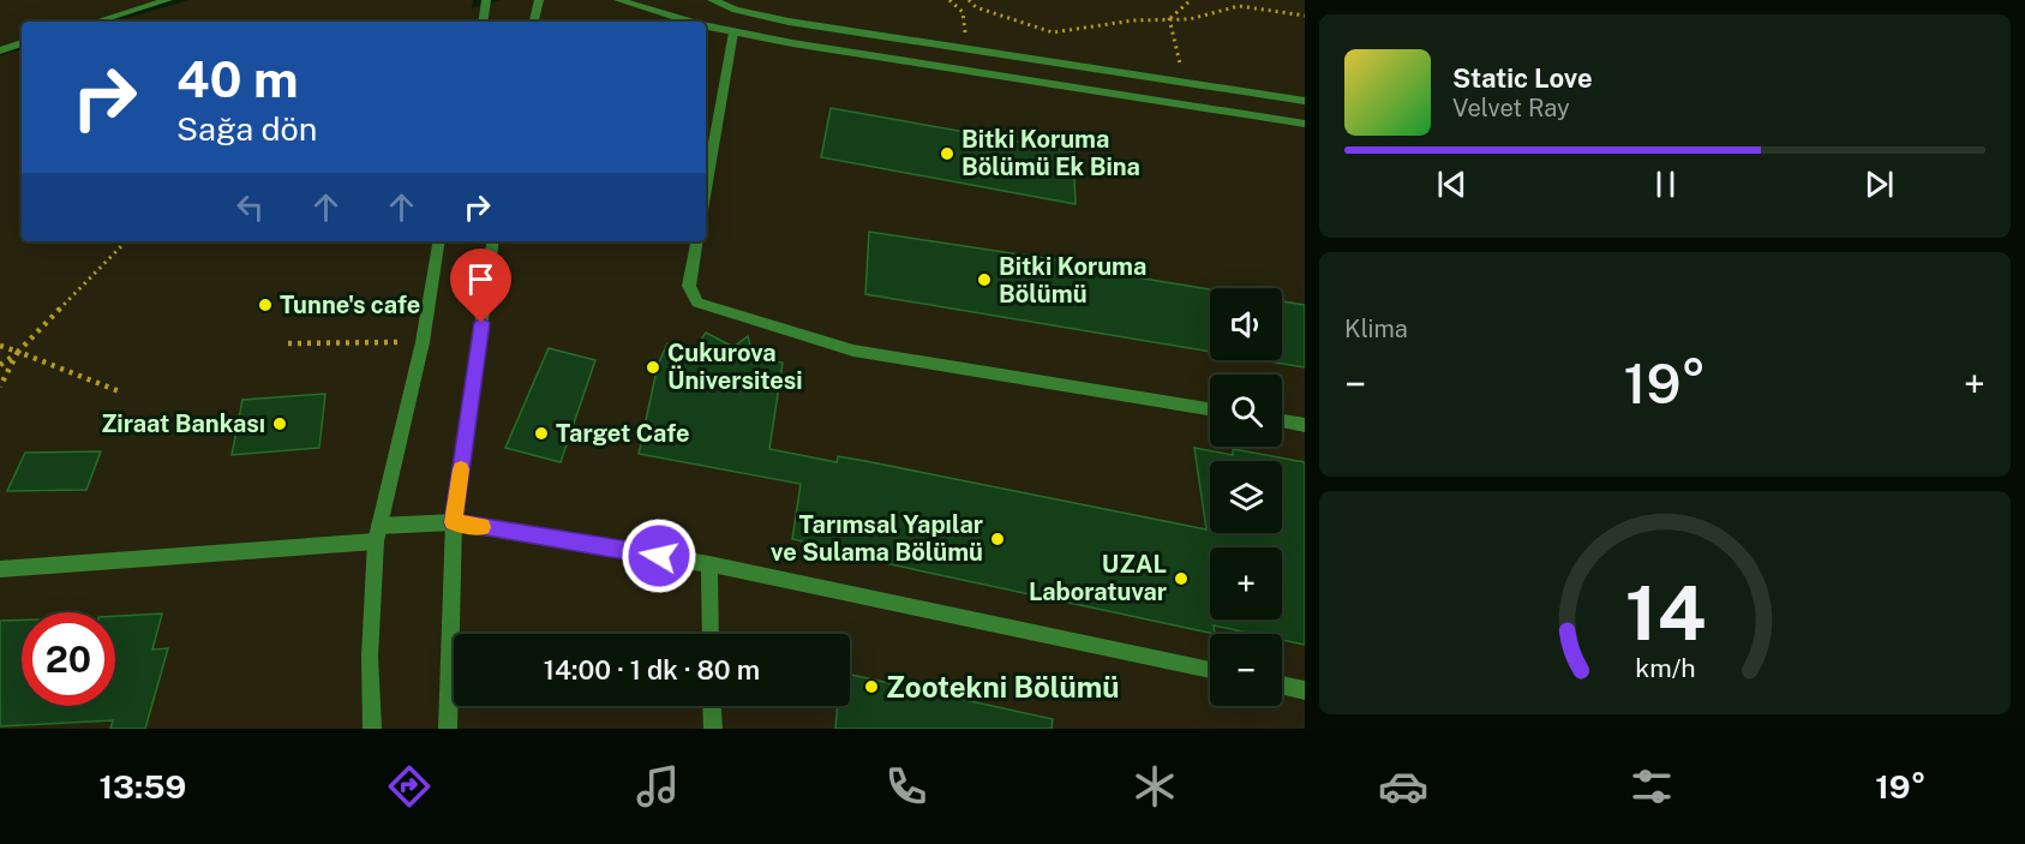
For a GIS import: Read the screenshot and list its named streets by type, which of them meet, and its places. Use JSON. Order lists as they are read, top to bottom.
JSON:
{
  "places": [
    "Bitki Koruma Bölümü Ek Bina",
    "Bitki Koruma Bölümü",
    "Tunne's cafe",
    "Çukurova Üniversitesi",
    "Ziraat Bankası",
    "Target Cafe",
    "Tarımsal Yapılar ve Sulama Bölümü",
    "UZAL Laboratuvar",
    "Zootekni Bölümü"
  ],
  "page": {
    "turn": ["40 m", "Sağa dön"],
    "song": ["Static Love", "Velvet Ray"],
    "tile": "Klima",
    "map_buttons": ["+", "−"],
    "heat": ["−", "19°", "+"],
    "limit": "20",
    "trip": "14:00 · 1 dk · 80 m",
    "tabs": ["13:59", "19°"],
    "gauge": ["14", "km/h"]
  }
}
